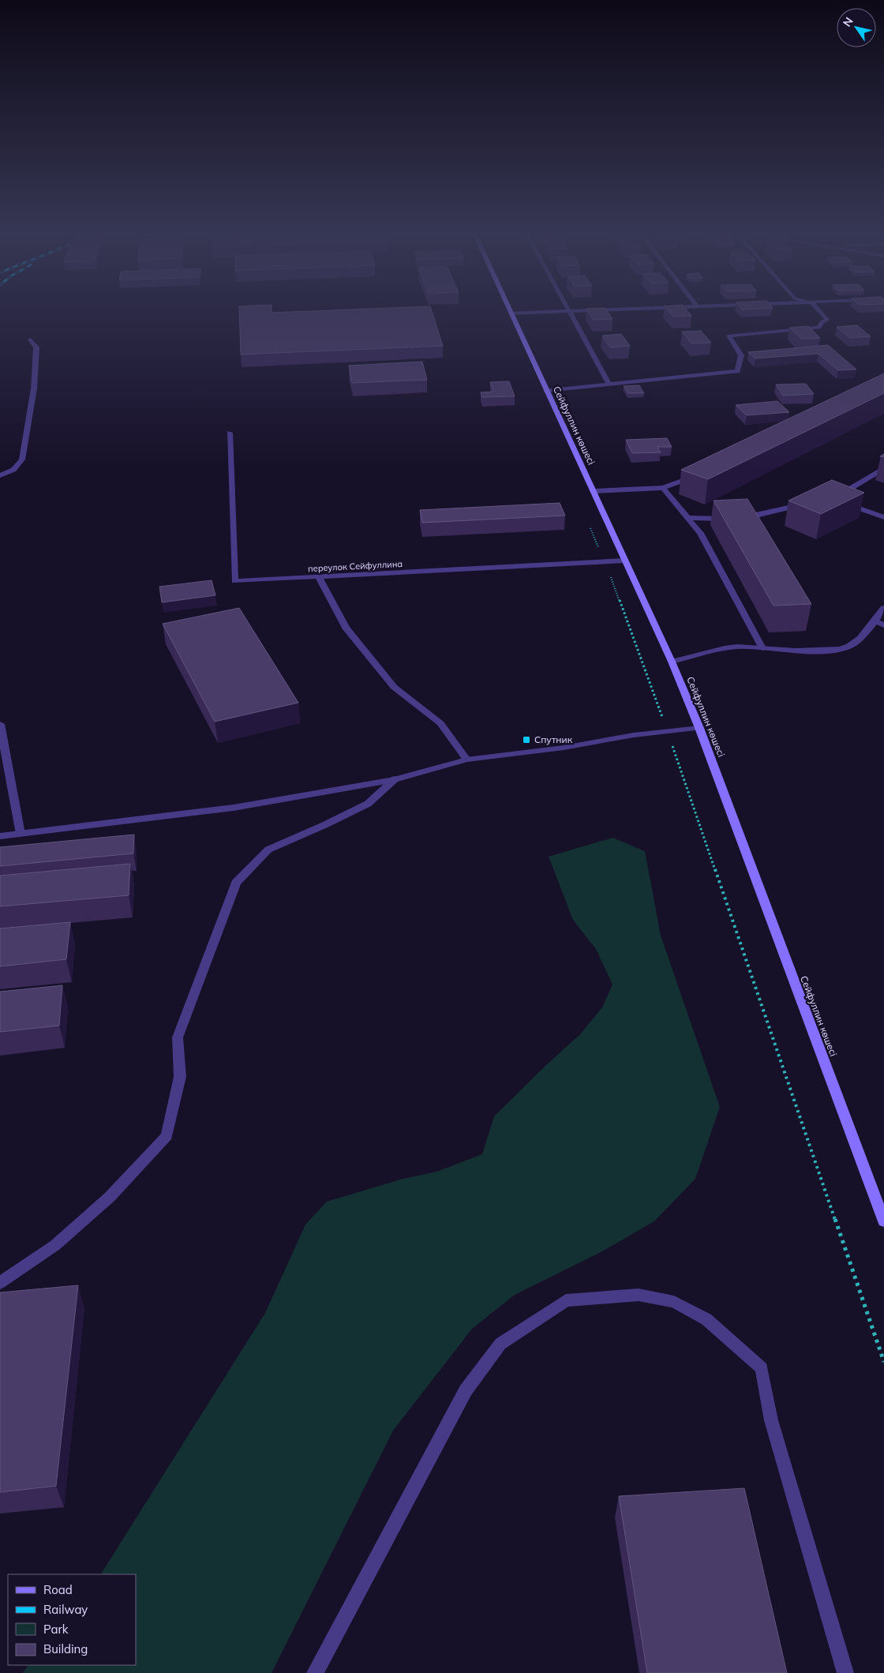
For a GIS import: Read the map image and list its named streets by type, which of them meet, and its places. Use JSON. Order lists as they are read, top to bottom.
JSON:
{
  "streets": {
    "main road": ["Сейфуллин көшесі"],
    "street": ["переулок Сейфуллина"]
  },
  "crossings": [
    ["Сейфуллин көшесі", "переулок Сейфуллина"]
  ],
  "places": {
    "transit": ["Спутник"]
  },
  "legend": [
    "Road",
    "Railway",
    "Park",
    "Building"
  ],
  "north": "top left"
}
